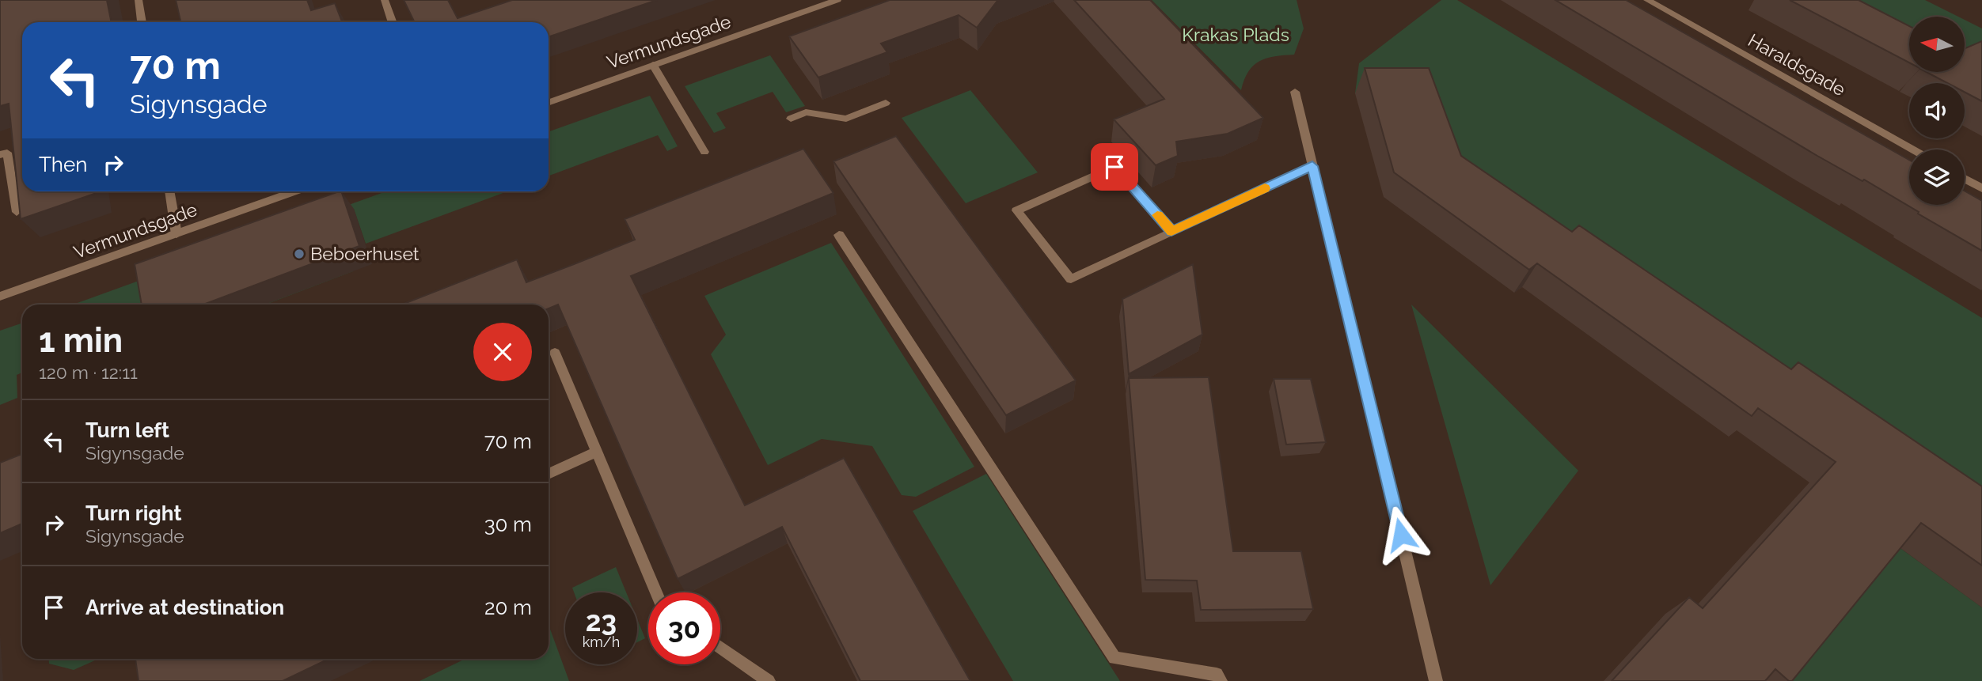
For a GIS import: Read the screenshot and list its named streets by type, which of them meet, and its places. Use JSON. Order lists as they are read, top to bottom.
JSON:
{
  "streets": {
    "street": ["Vermundsgade", "Haraldsgade"]
  },
  "parks": ["Krakas Plads"],
  "places": ["Beboerhuset"],
  "north": "left",
  "page": {
    "turn": ["70 m", "Sigynsgade"],
    "then": "Then",
    "heading": ["1 min", "120 m · 12:11"],
    "list": [
      {
        "name": "Turn left",
        "note": "Sigynsgade",
        "value": "70 m"
      },
      {
        "name": "Turn right",
        "note": "Sigynsgade",
        "value": "30 m"
      },
      {
        "name": "Arrive at destination",
        "value": "20 m"
      }
    ],
    "speed": "23 km/h",
    "limit": "30"
  }
}
